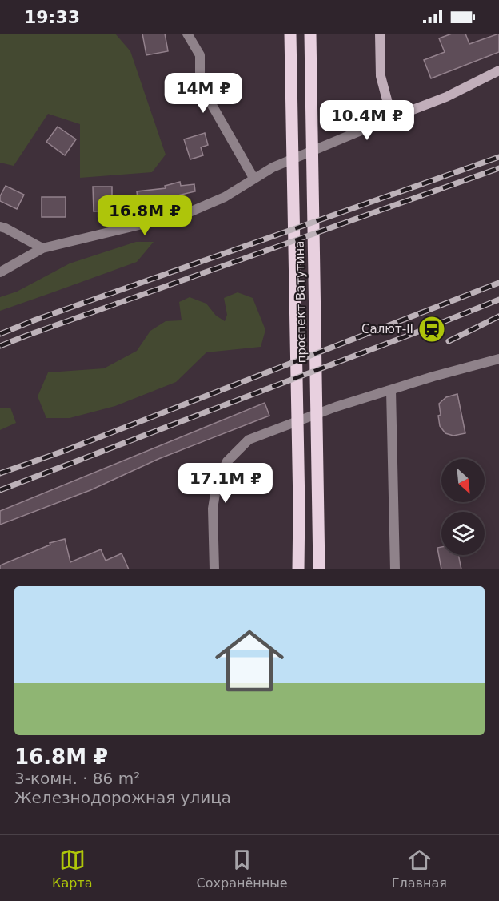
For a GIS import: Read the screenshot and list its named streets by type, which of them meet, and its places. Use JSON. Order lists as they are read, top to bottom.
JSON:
{
  "streets": {
    "main road": ["проспект Ватутина"]
  },
  "places": {
    "station": ["Салют-II"]
  },
  "north": "bottom right",
  "page": {
    "status": "19:33",
    "price": [
      "14M ₽",
      "10.4M ₽",
      "16.8M ₽",
      "17.1M ₽"
    ],
    "list": [
      {
        "name": "16.8M ₽",
        "note": "3-комн. · 86 m² · Железнодорожная улица"
      }
    ],
    "tabs": ["Карта", "Сохранённые", "Главная"]
  }
}
